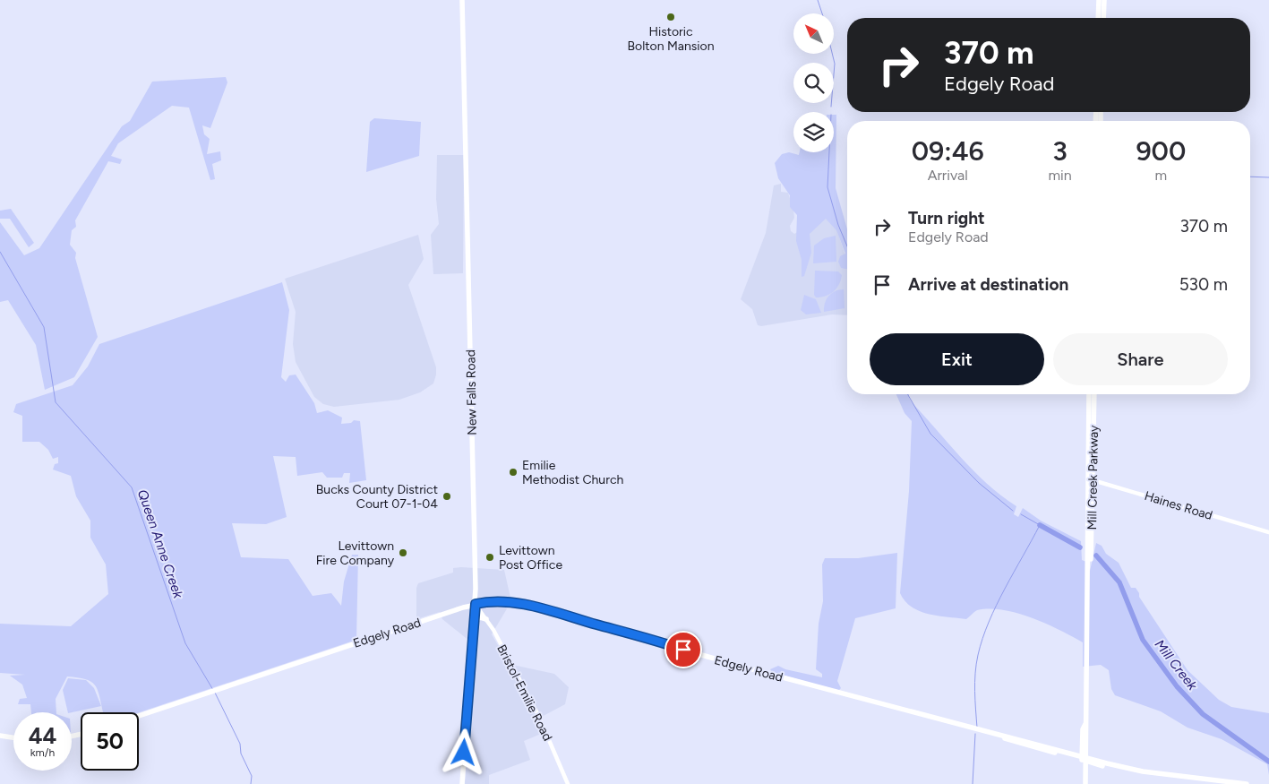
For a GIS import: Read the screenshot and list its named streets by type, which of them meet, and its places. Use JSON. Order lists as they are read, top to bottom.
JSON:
{
  "streets": {
    "main road": ["New Falls Road", "Mill Creek Parkway", "Edgely Road"],
    "street": ["Haines Road", "Bristol-Emilie Road"]
  },
  "crossings": [
    ["New Falls Road", "Edgely Road"],
    ["New Falls Road", "Bristol-Emilie Road"],
    ["Mill Creek Parkway", "Haines Road"],
    ["Mill Creek Parkway", "Edgely Road"],
    ["Edgely Road", "Bristol-Emilie Road"]
  ],
  "water": ["Queen Anne Creek", "Mill Creek"],
  "places": [
    "Historic Bolton Mansion",
    "Emilie Methodist Church",
    "Bucks County District Court 07-1-04",
    "Levittown Fire Company",
    "Levittown Post Office"
  ],
  "north": "top left",
  "page": {
    "turn": ["370 m", "Edgely Road"],
    "eta": [
      "09:46",
      "Arrival",
      "3",
      "min",
      "900",
      "m"
    ],
    "list": [
      {
        "name": "Turn right",
        "note": "Edgely Road",
        "value": "370 m"
      },
      {
        "name": "Arrive at destination",
        "value": "530 m"
      }
    ],
    "buttons": ["Exit", "Share"],
    "speed": "44 km/h",
    "limit": "50"
  }
}
